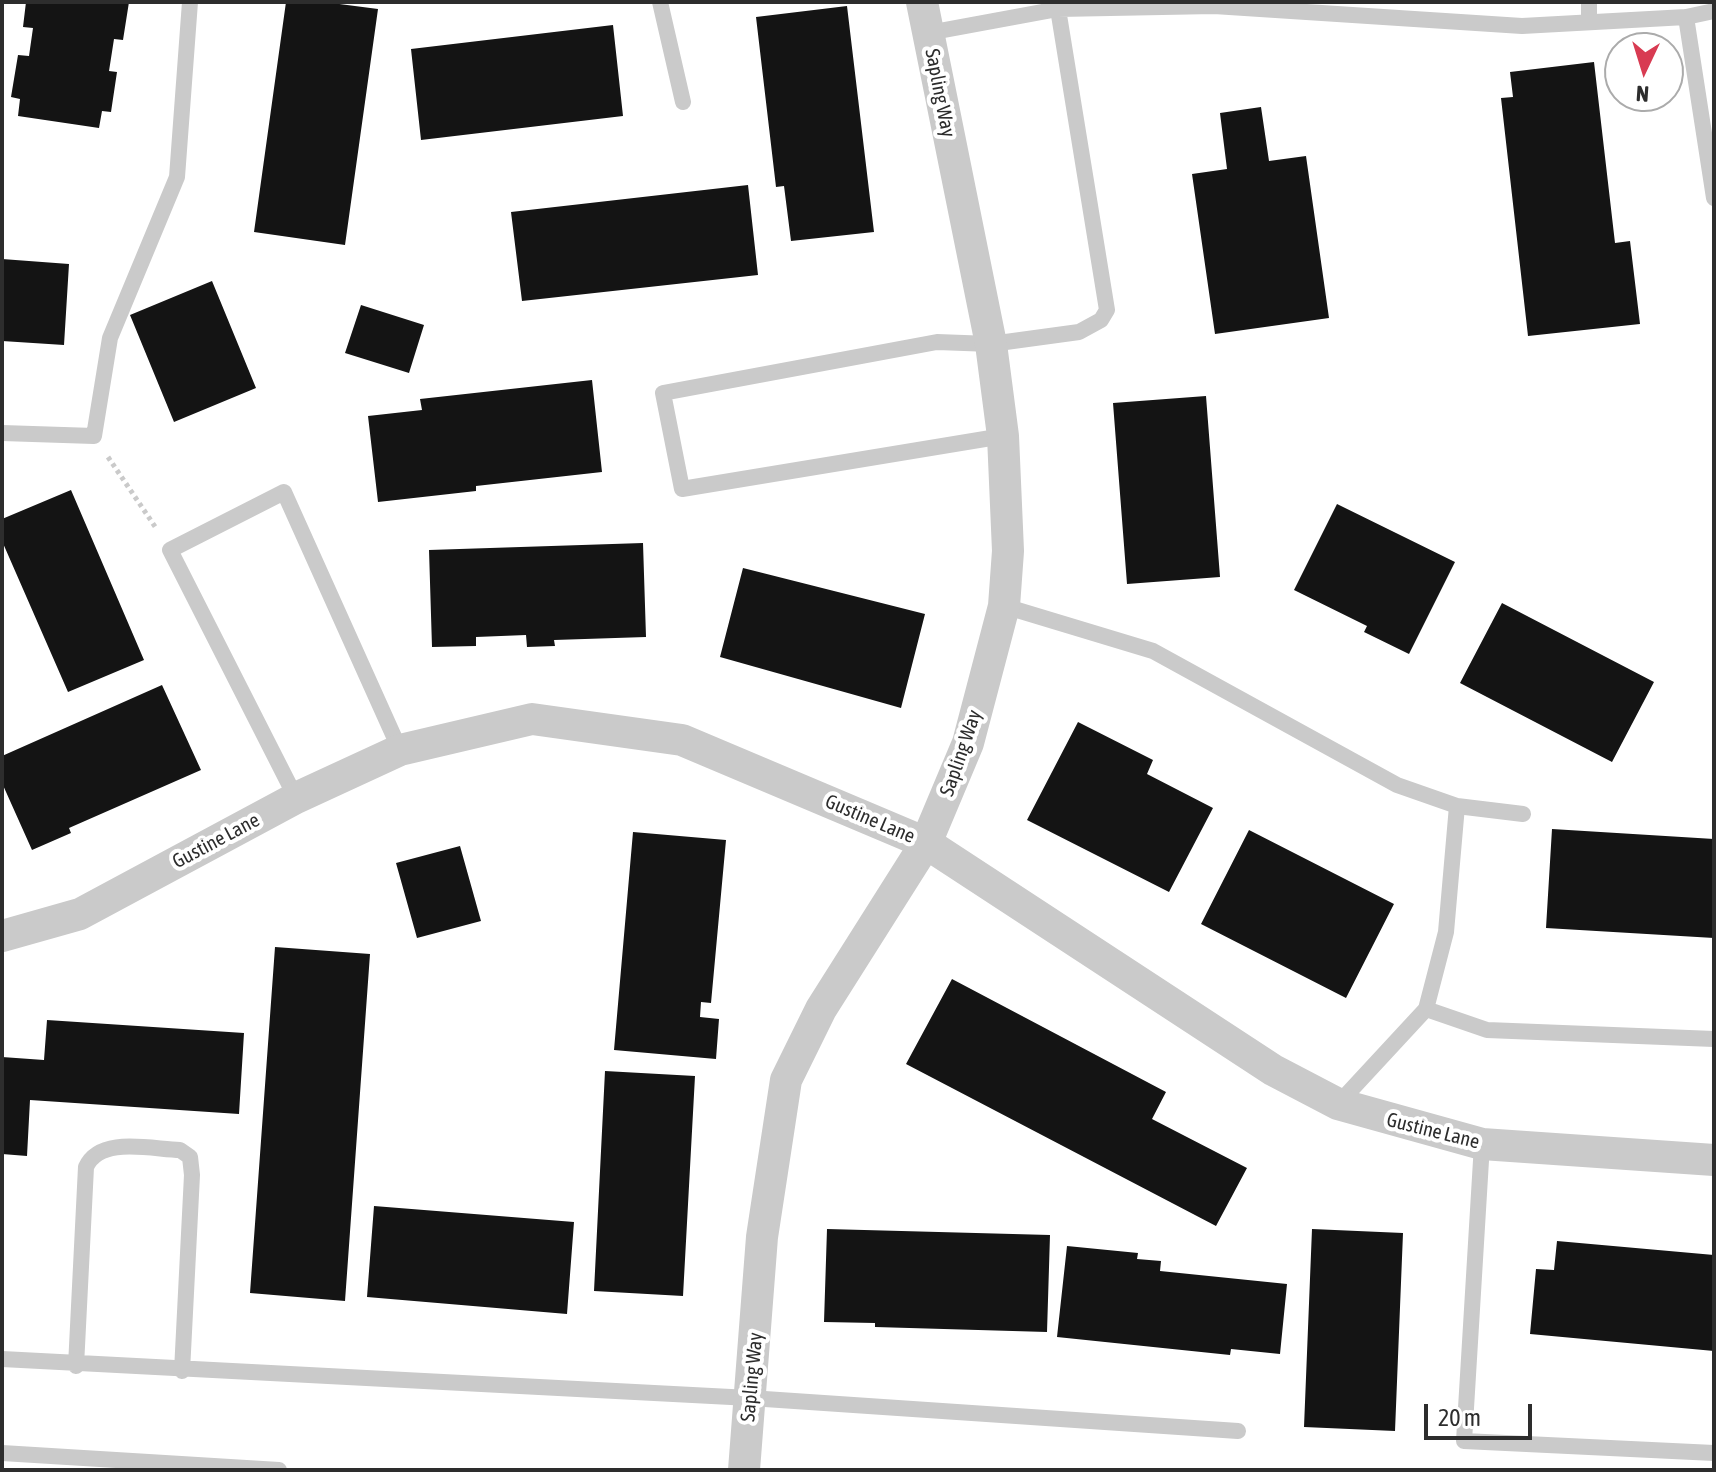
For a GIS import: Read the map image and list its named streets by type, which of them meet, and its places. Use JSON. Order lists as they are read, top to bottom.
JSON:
{
  "streets": {
    "street": ["Sapling Way", "Gustine Lane"]
  },
  "crossings": [
    ["Sapling Way", "Gustine Lane"]
  ],
  "scale_bar": "20 m",
  "north": "bottom"
}
